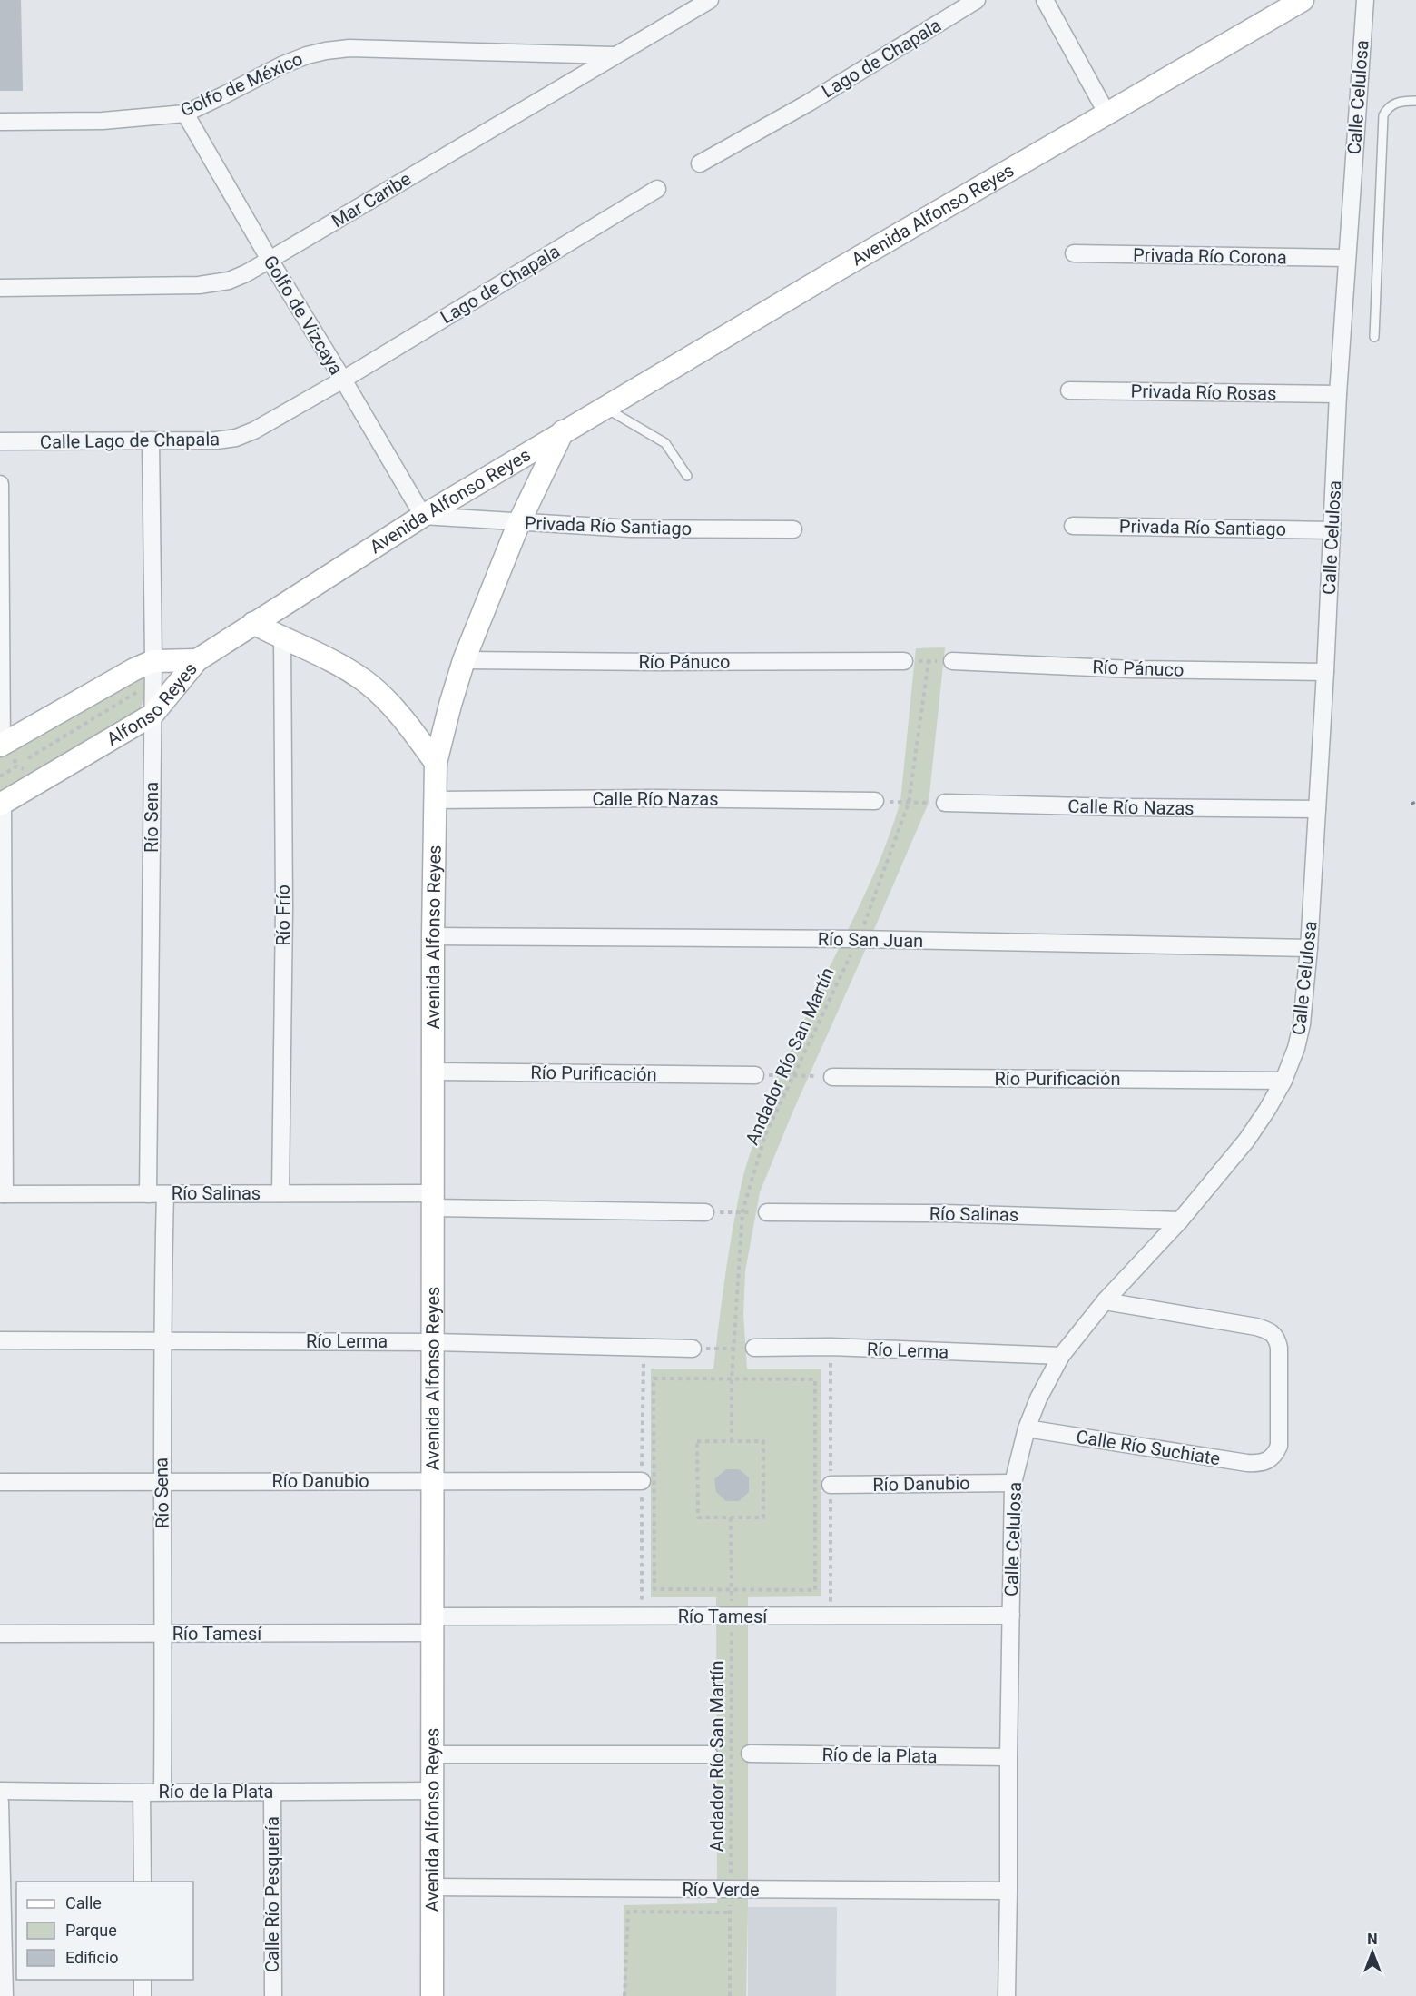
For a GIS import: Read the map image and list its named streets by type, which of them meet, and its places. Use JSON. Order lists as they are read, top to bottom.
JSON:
{
  "streets": {
    "street": [
      "Lago de Chapala",
      "Golfo de México",
      "Calle Celulosa",
      "Mar Caribe",
      "Avenida Alfonso Reyes",
      "Privada Río Corona",
      "Golfo de Vizcaya",
      "Privada Río Rosas",
      "Calle Lago de Chapala",
      "Privada Río Santiago",
      "Río Pánuco",
      "Alfonso Reyes",
      "Calle Río Nazas",
      "Río Sena",
      "Río Frío",
      "Río San Juan",
      "Río Purificación",
      "Río Salinas",
      "Río Lerma",
      "Calle Río Suchiate",
      "Río Danubio",
      "Río Tamesí",
      "Río de la Plata",
      "Río Verde",
      "Calle Río Pesquería"
    ],
    "path": ["Andador Río San Martín"]
  },
  "crossings": [
    ["Lago de Chapala", "Golfo de Vizcaya"],
    ["Lago de Chapala", "Calle Lago de Chapala"],
    ["Golfo de México", "Mar Caribe"],
    ["Golfo de México", "Golfo de Vizcaya"],
    ["Calle Celulosa", "Privada Río Corona"],
    ["Calle Celulosa", "Privada Río Rosas"],
    ["Calle Celulosa", "Privada Río Santiago"],
    ["Calle Celulosa", "Río Pánuco"],
    ["Calle Celulosa", "Calle Río Nazas"],
    ["Calle Celulosa", "Río San Juan"],
    ["Calle Celulosa", "Río Purificación"],
    ["Calle Celulosa", "Río Salinas"],
    ["Calle Celulosa", "Río Lerma"],
    ["Calle Celulosa", "Calle Río Suchiate"],
    ["Calle Celulosa", "Río Danubio"],
    ["Calle Celulosa", "Río Tamesí"],
    ["Calle Celulosa", "Río de la Plata"],
    ["Calle Celulosa", "Río Verde"],
    ["Mar Caribe", "Golfo de Vizcaya"],
    ["Avenida Alfonso Reyes", "Golfo de Vizcaya"],
    ["Avenida Alfonso Reyes", "Privada Río Santiago"],
    ["Avenida Alfonso Reyes", "Río Pánuco"],
    ["Avenida Alfonso Reyes", "Alfonso Reyes"],
    ["Avenida Alfonso Reyes", "Calle Río Nazas"],
    ["Avenida Alfonso Reyes", "Río San Juan"],
    ["Avenida Alfonso Reyes", "Río Purificación"],
    ["Avenida Alfonso Reyes", "Río Salinas"],
    ["Avenida Alfonso Reyes", "Río Lerma"],
    ["Avenida Alfonso Reyes", "Río Danubio"],
    ["Avenida Alfonso Reyes", "Río Tamesí"],
    ["Avenida Alfonso Reyes", "Río de la Plata"],
    ["Avenida Alfonso Reyes", "Río Verde"],
    ["Golfo de Vizcaya", "Calle Lago de Chapala"],
    ["Golfo de Vizcaya", "Privada Río Santiago"],
    ["Calle Lago de Chapala", "Río Sena"],
    ["Alfonso Reyes", "Río Sena"],
    ["Río Sena", "Río Salinas"],
    ["Río Sena", "Río Lerma"],
    ["Río Sena", "Río Danubio"],
    ["Río Sena", "Río Tamesí"],
    ["Río Sena", "Río de la Plata"],
    ["Río Frío", "Río Salinas"],
    ["Río San Juan", "Andador Río San Martín"],
    ["Andador Río San Martín", "Río Tamesí"],
    ["Andador Río San Martín", "Río Verde"],
    ["Río de la Plata", "Calle Río Pesquería"]
  ],
  "legend": ["Calle", "Parque", "Edificio"],
  "north": "top"
}
